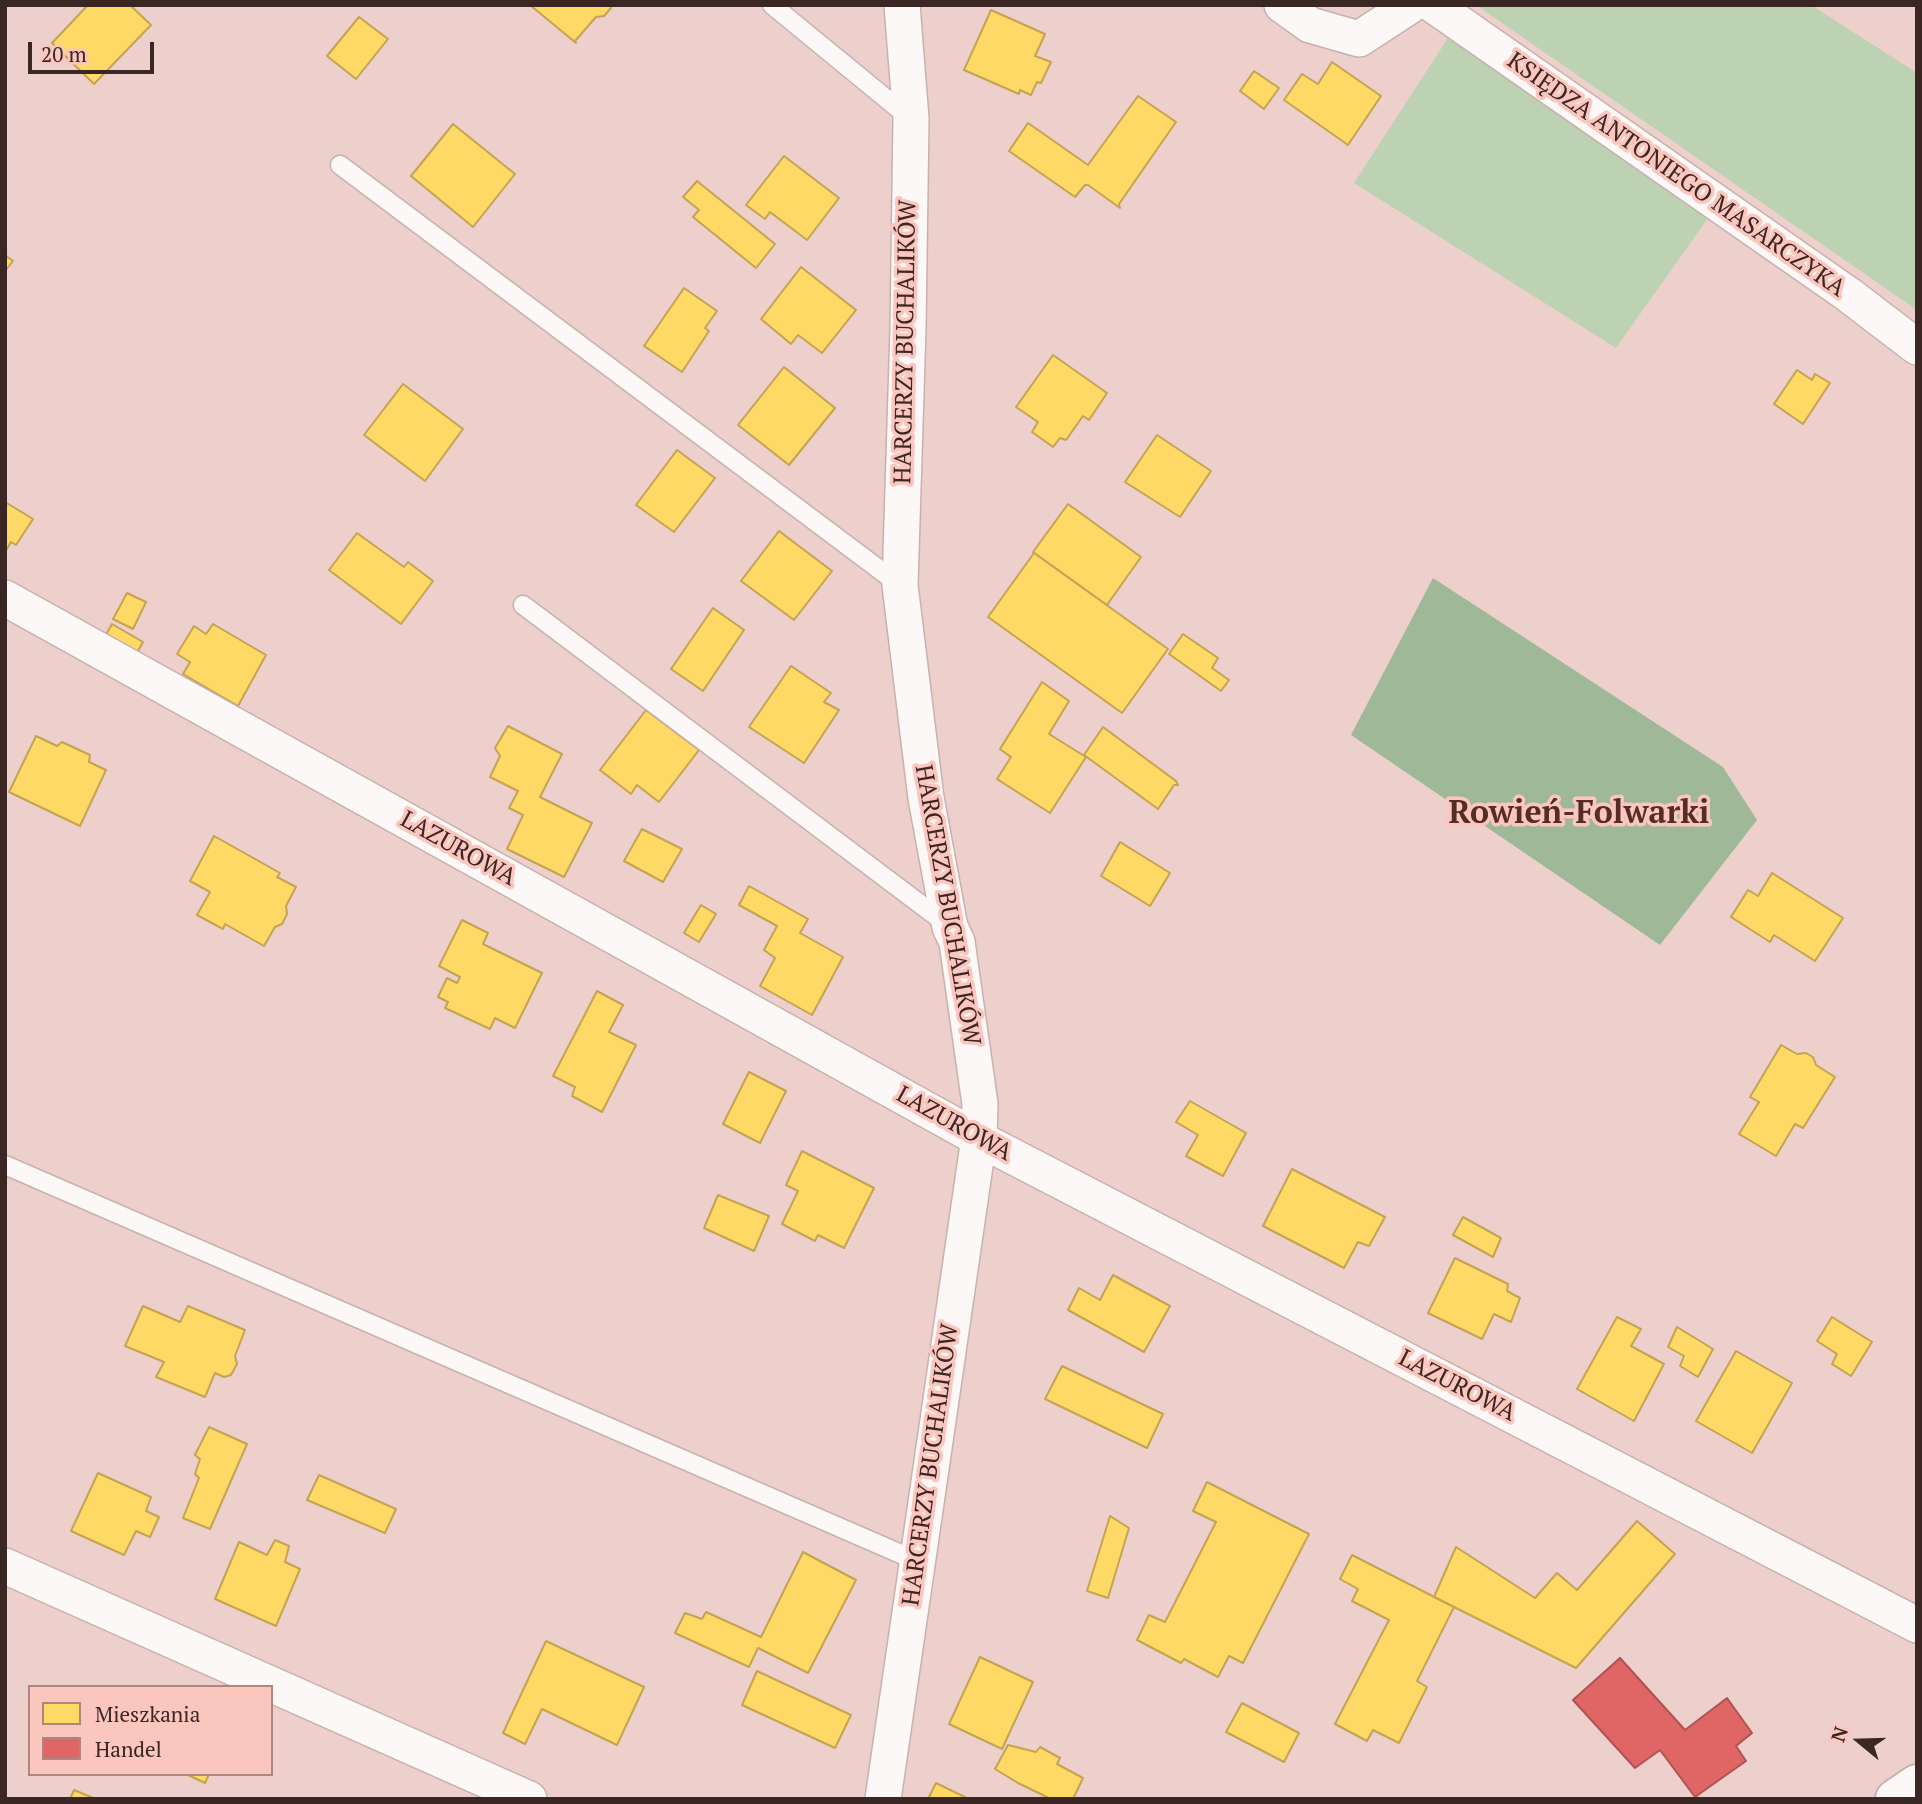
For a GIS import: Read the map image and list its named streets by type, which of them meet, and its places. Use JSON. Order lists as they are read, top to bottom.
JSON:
{
  "streets": {
    "street": ["KSIĘDZA ANTONIEGO MASARCZYKA", "HARCERZY BUCHALIKÓW", "LAZUROWA"]
  },
  "crossings": [
    ["HARCERZY BUCHALIKÓW", "LAZUROWA"]
  ],
  "districts": ["Rowień-Folwarki"],
  "legend": ["Mieszkania", "Handel"],
  "scale_bar": "20 m",
  "north": "left"
}
